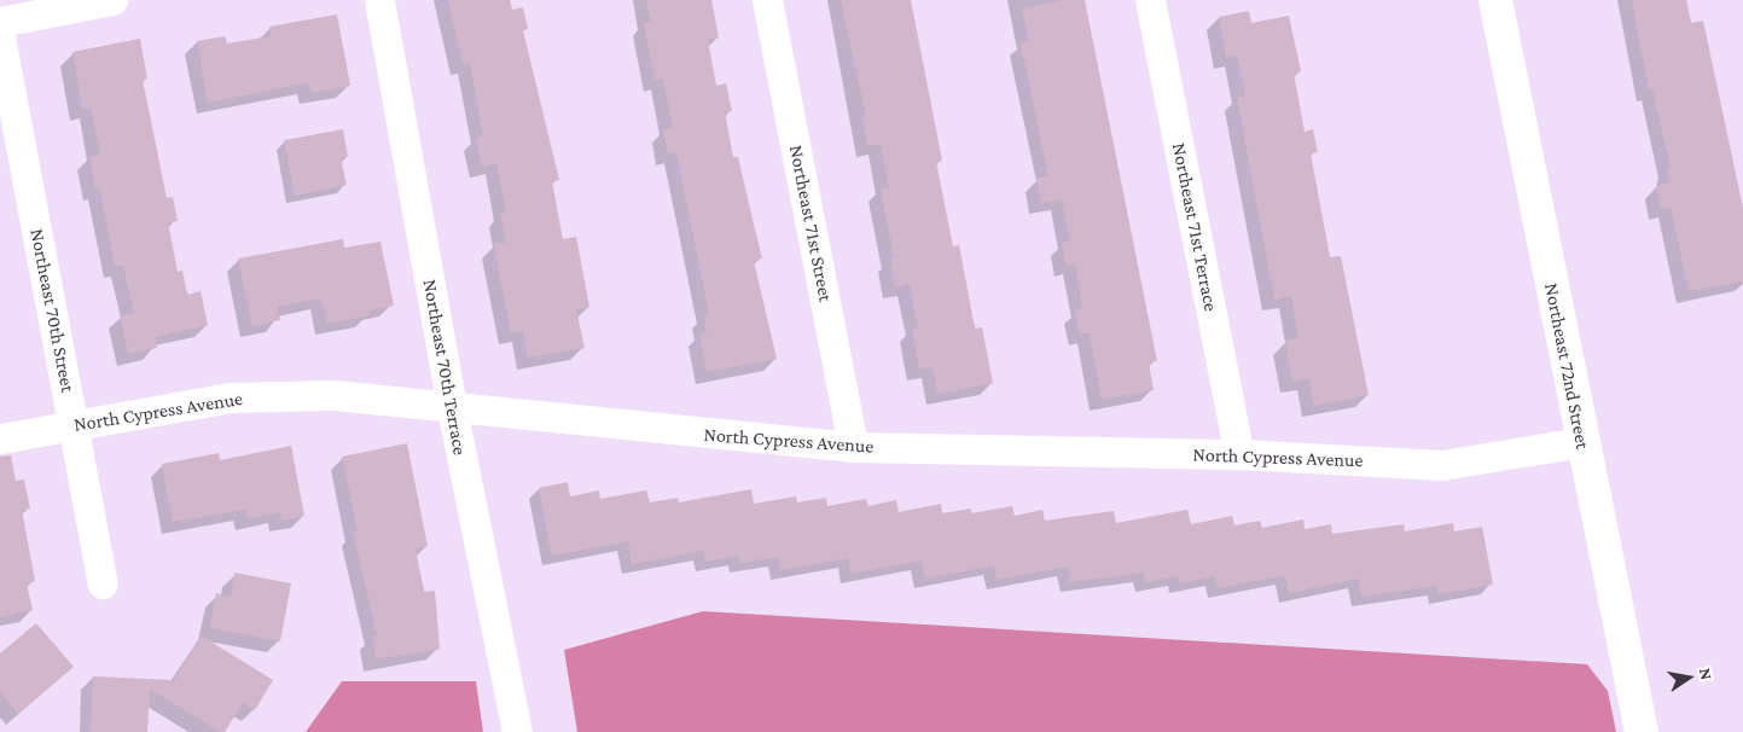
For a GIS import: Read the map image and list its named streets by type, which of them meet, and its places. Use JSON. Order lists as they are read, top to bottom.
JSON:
{
  "streets": {
    "main road": ["Northeast 72nd Street"],
    "street": [
      "Northeast 71st Street",
      "Northeast 71st Terrace",
      "Northeast 70th Street",
      "Northeast 70th Terrace",
      "North Cypress Avenue"
    ]
  },
  "crossings": [
    ["Northeast 71st Street", "North Cypress Avenue"],
    ["Northeast 71st Terrace", "North Cypress Avenue"],
    ["Northeast 70th Street", "North Cypress Avenue"],
    ["Northeast 72nd Street", "North Cypress Avenue"],
    ["Northeast 70th Terrace", "North Cypress Avenue"]
  ],
  "north": "right"
}
